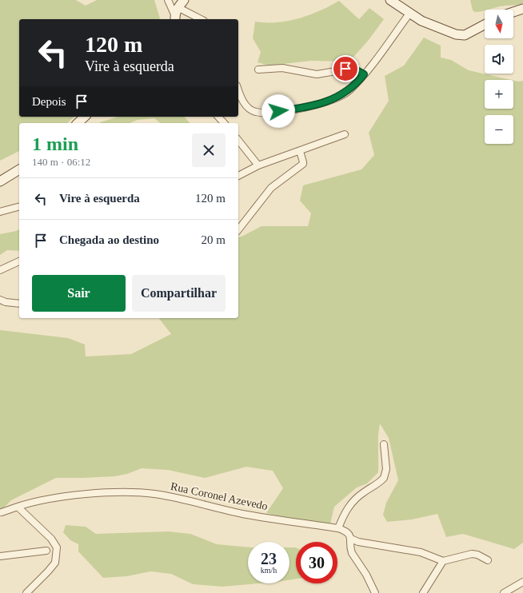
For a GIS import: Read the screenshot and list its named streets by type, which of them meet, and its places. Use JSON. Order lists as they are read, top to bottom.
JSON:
{
  "streets": {
    "street": ["Rua Coronel Azevedo"]
  },
  "north": "bottom",
  "page": {
    "map_buttons": ["+", "−"],
    "turn": ["120 m", "Vire à esquerda"],
    "then": "Depois",
    "heading": ["1 min", "140 m · 06:12"],
    "list": [
      {
        "name": "Vire à esquerda",
        "value": "120 m"
      },
      {
        "name": "Chegada ao destino",
        "value": "20 m"
      }
    ],
    "buttons": ["Sair", "Compartilhar"],
    "speed": "23 km/h",
    "limit": "30"
  }
}
